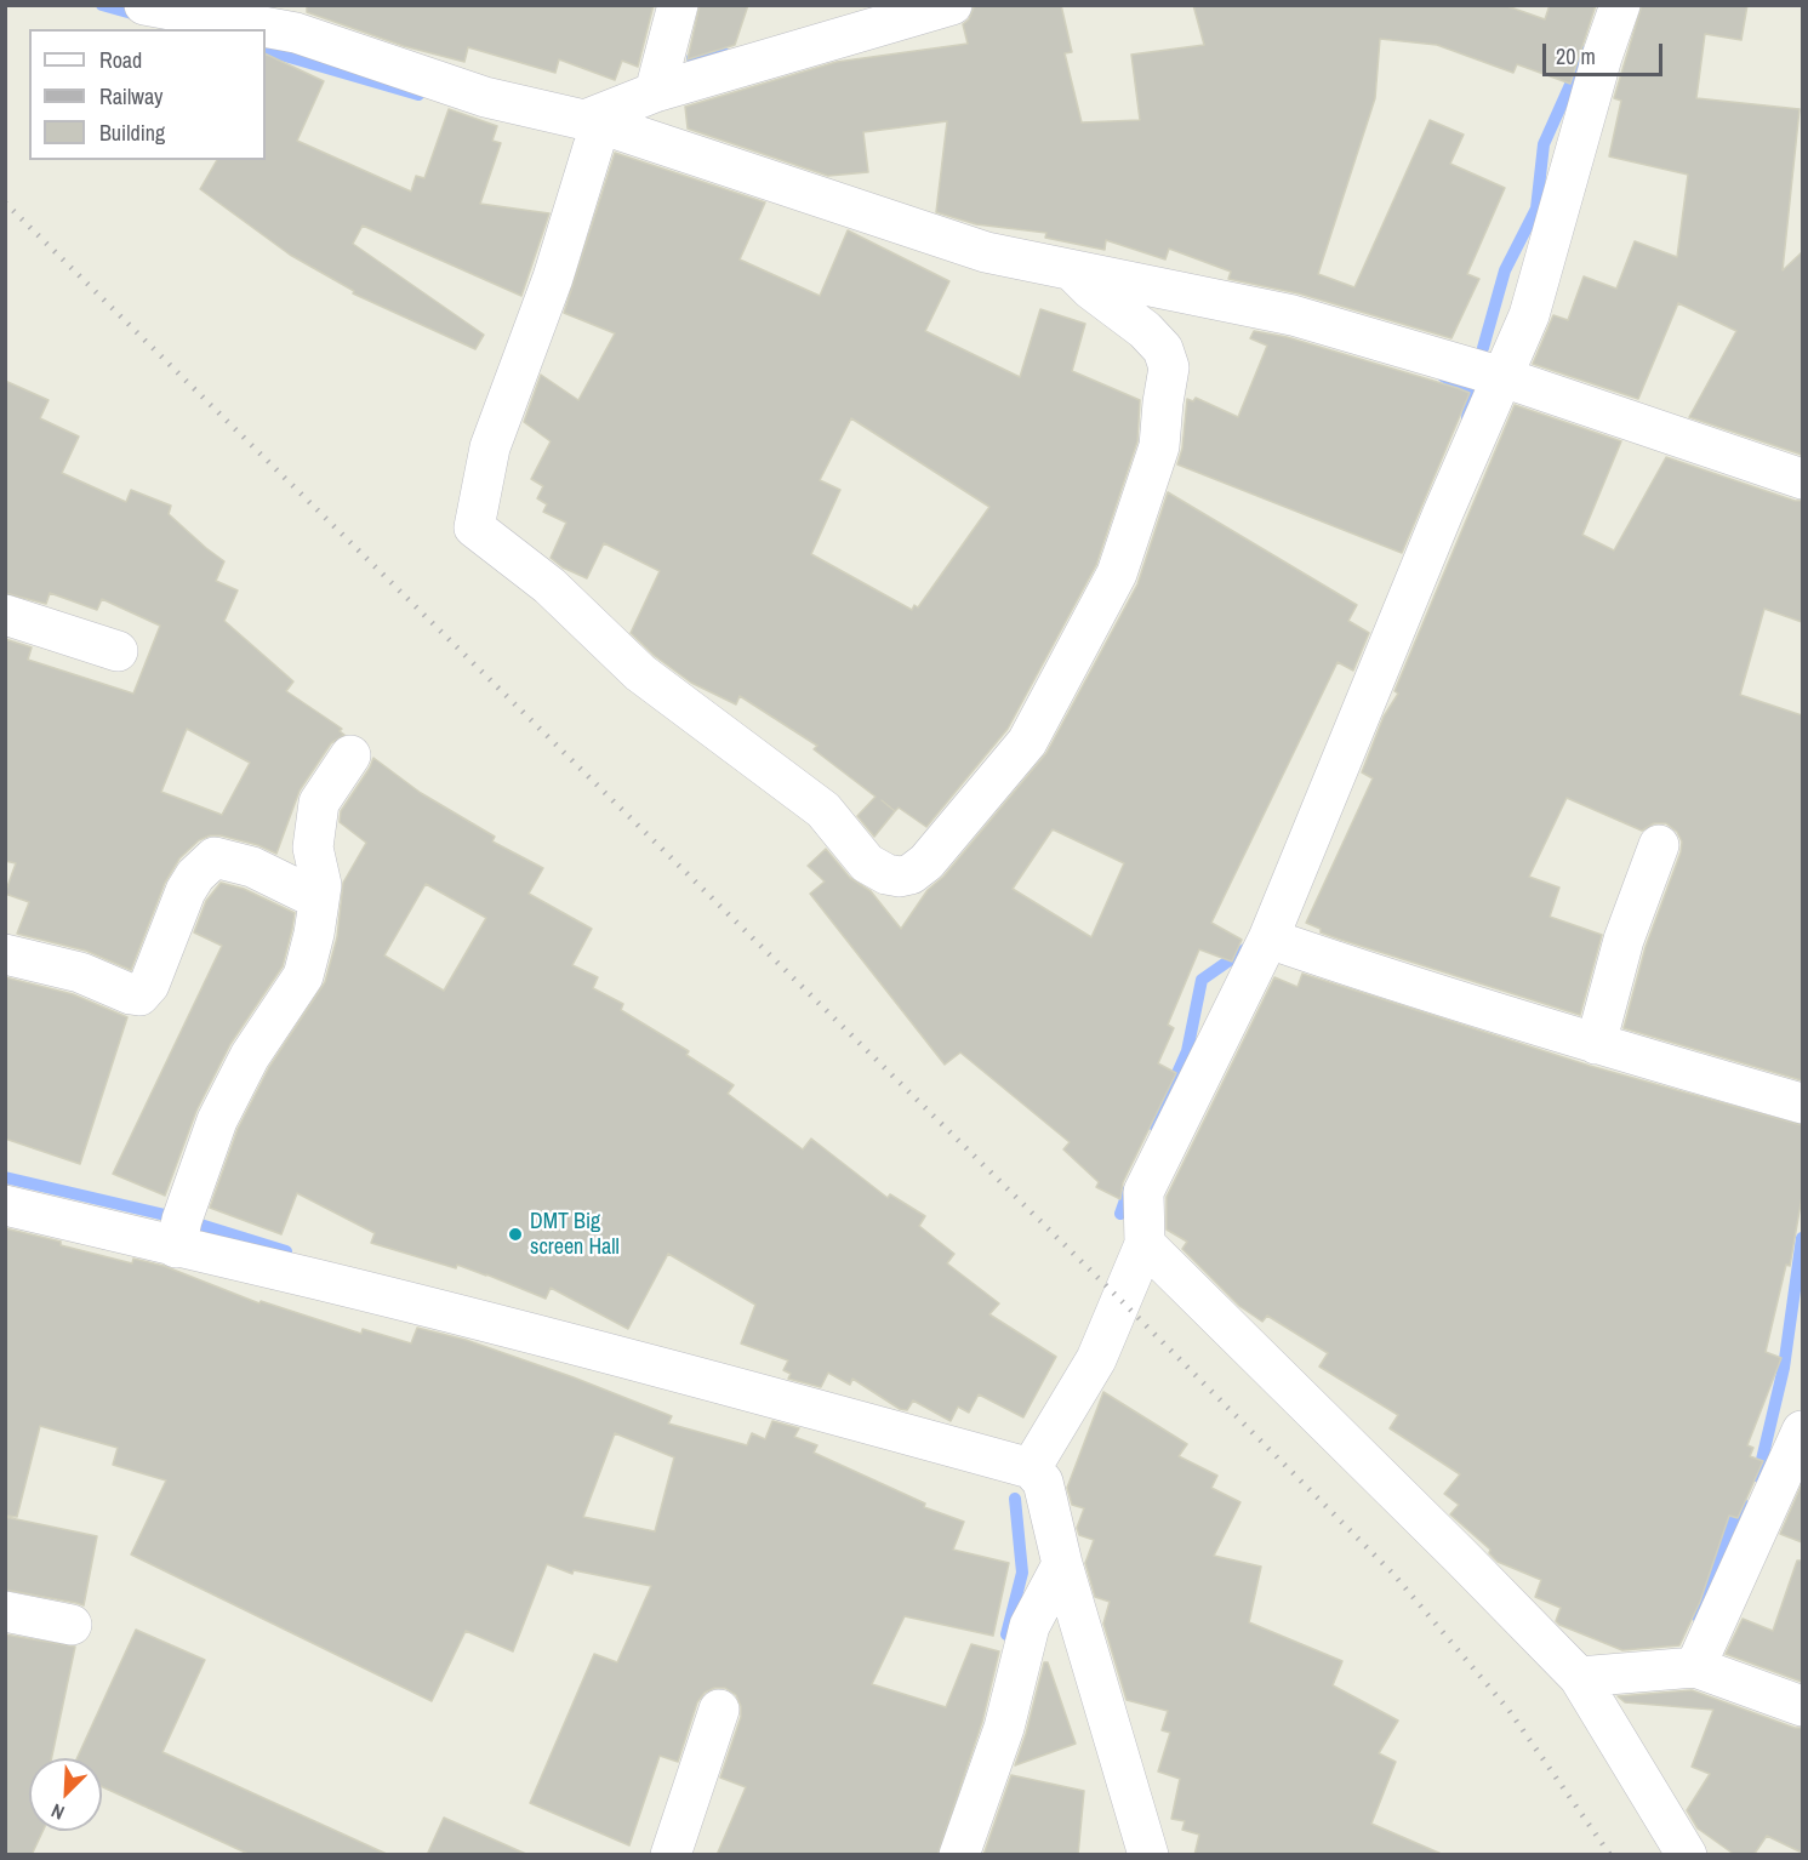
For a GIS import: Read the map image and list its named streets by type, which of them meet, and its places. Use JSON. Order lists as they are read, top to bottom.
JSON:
{
  "places": ["DMT Big screen Hall"],
  "legend": ["Road", "Railway", "Building"],
  "scale_bar": "20 m",
  "north": "bottom left"
}
